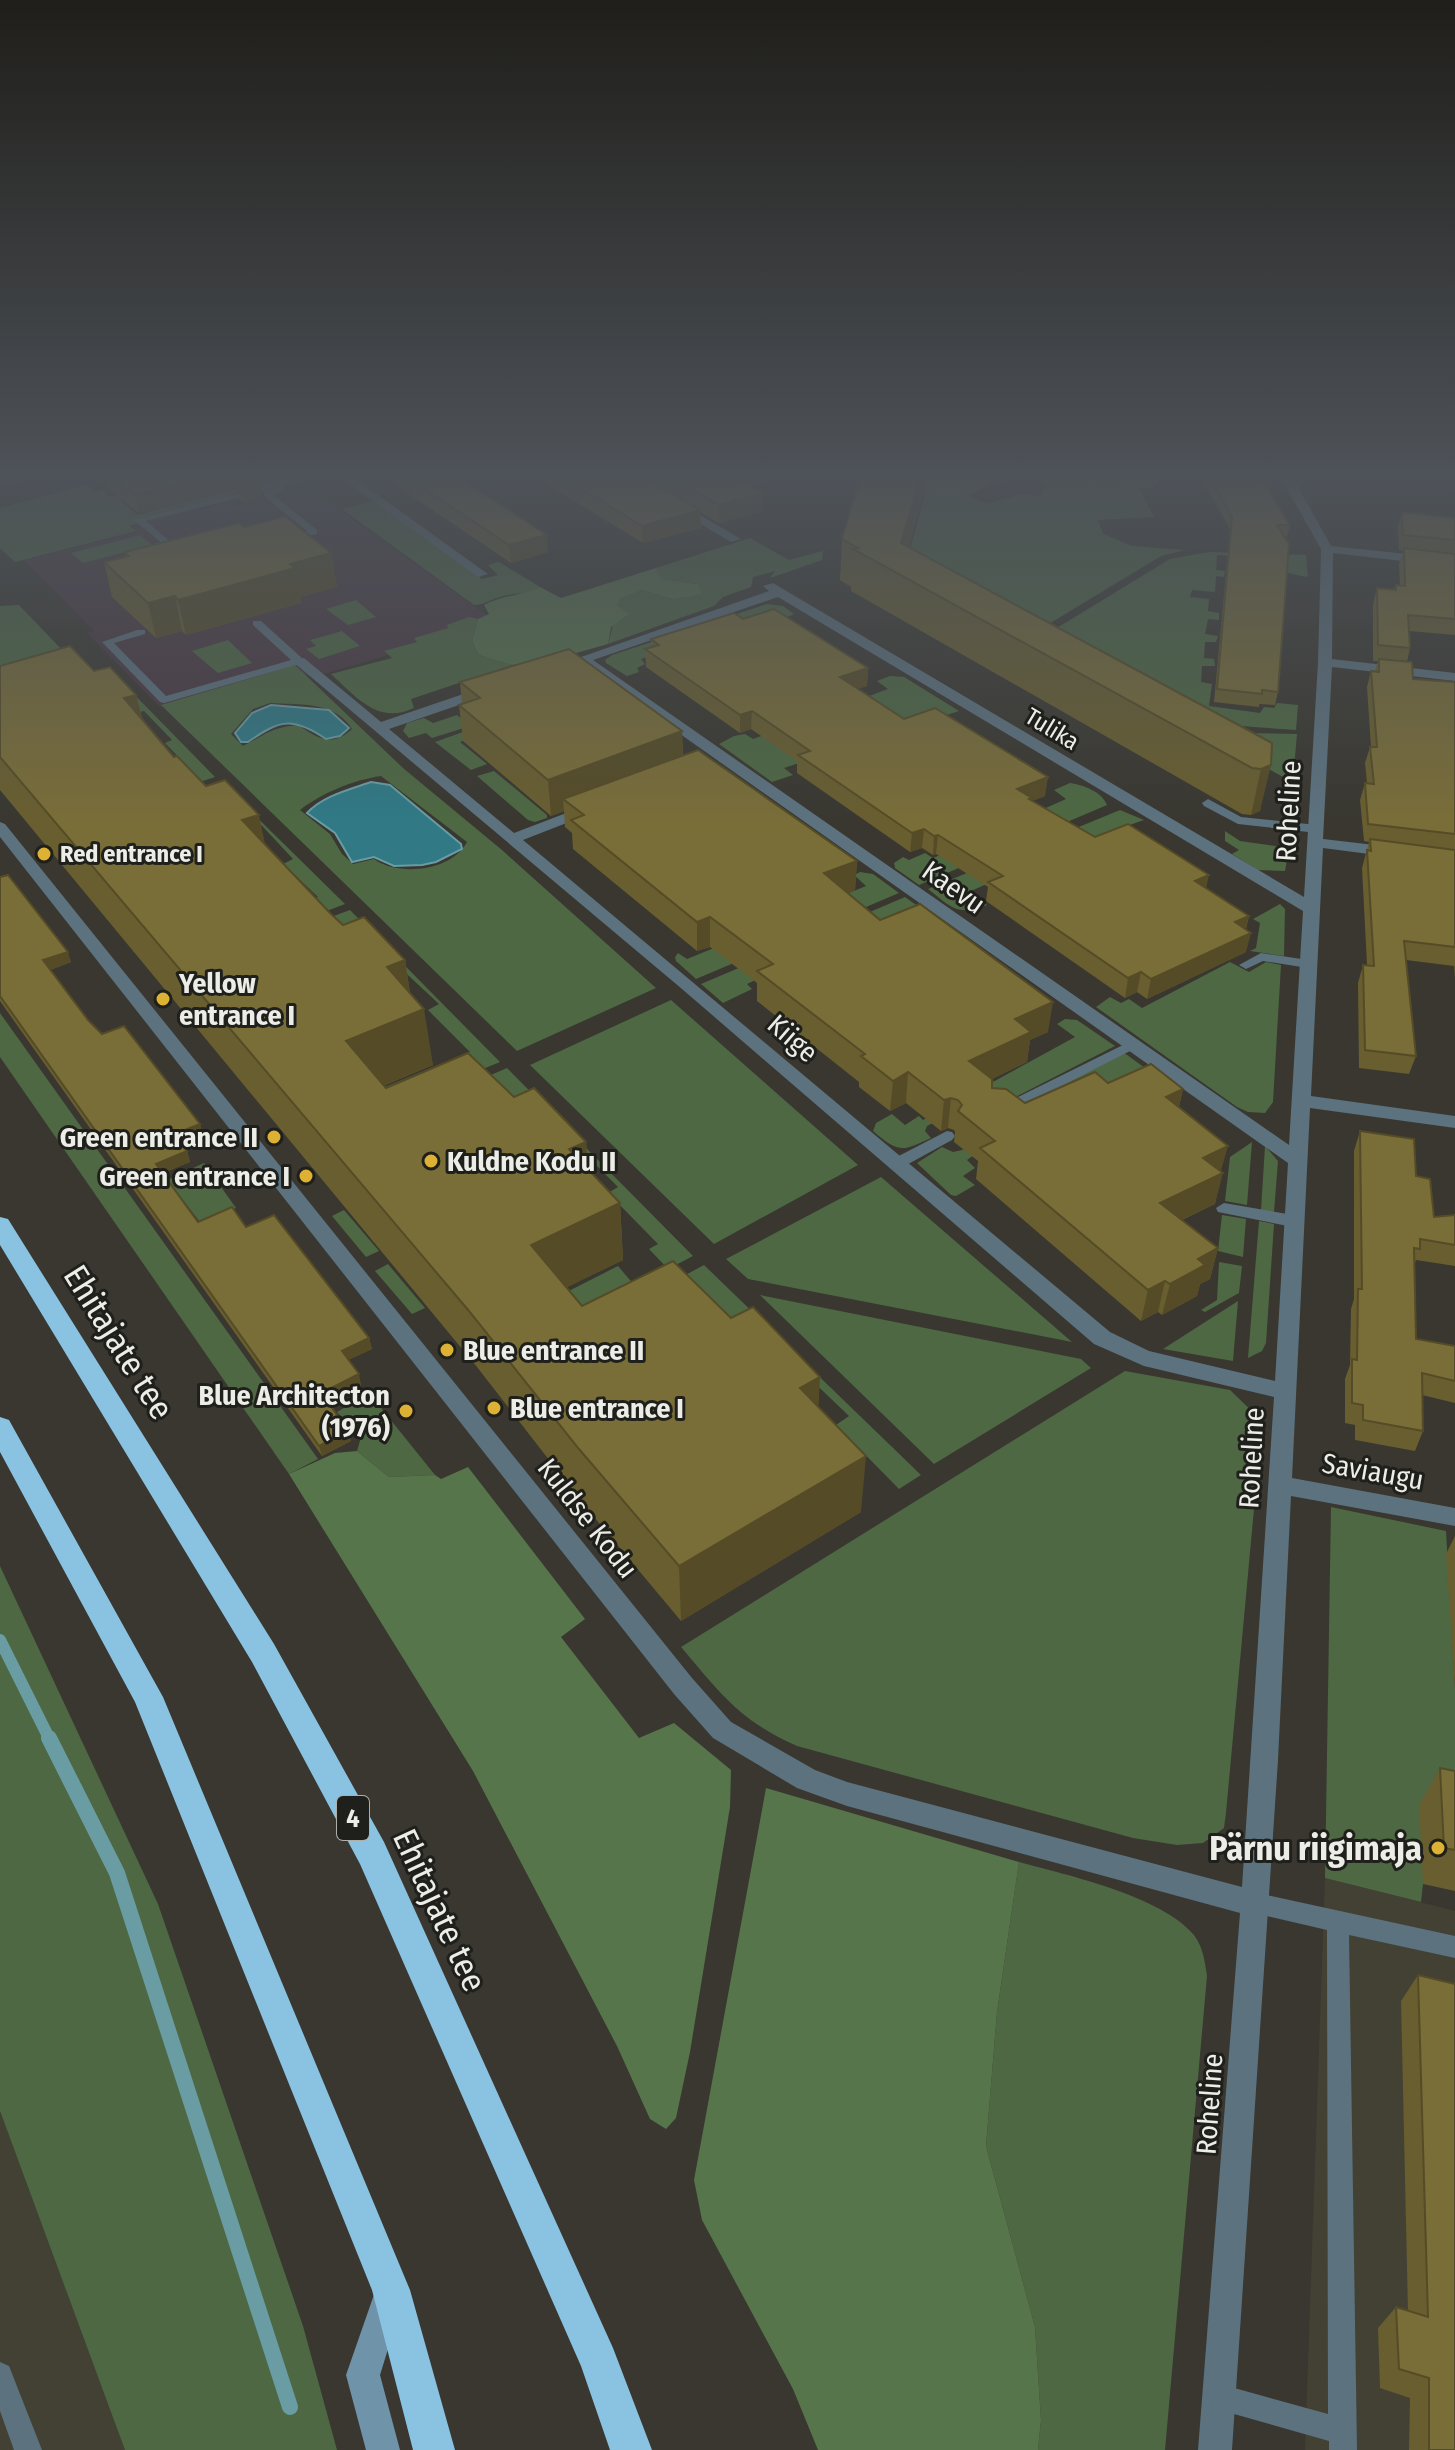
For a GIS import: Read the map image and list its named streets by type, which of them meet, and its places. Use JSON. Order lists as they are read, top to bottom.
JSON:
{
  "streets": {
    "highway": ["Ehitajate tee", "4"],
    "street": [
      "Tulika",
      "Roheline",
      "Kaevu",
      "Kiige",
      "Saviaugu",
      "Kuldse Kodu"
    ]
  },
  "crossings": [
    ["Tulika", "Roheline"],
    ["Tulika", "Kaevu"],
    ["Roheline", "Kaevu"],
    ["Roheline", "Kiige"],
    ["Roheline", "Saviaugu"],
    ["Roheline", "Kuldse Kodu"]
  ],
  "places": [
    "Red entrance I",
    "Yellow entrance I",
    "Green entrance II",
    "Kuldne Kodu II",
    "Green entrance I",
    "Blue entrance II",
    "Blue entrance I",
    "Blue Architecton (1976)",
    "Pärnu riigimaja"
  ]
}
